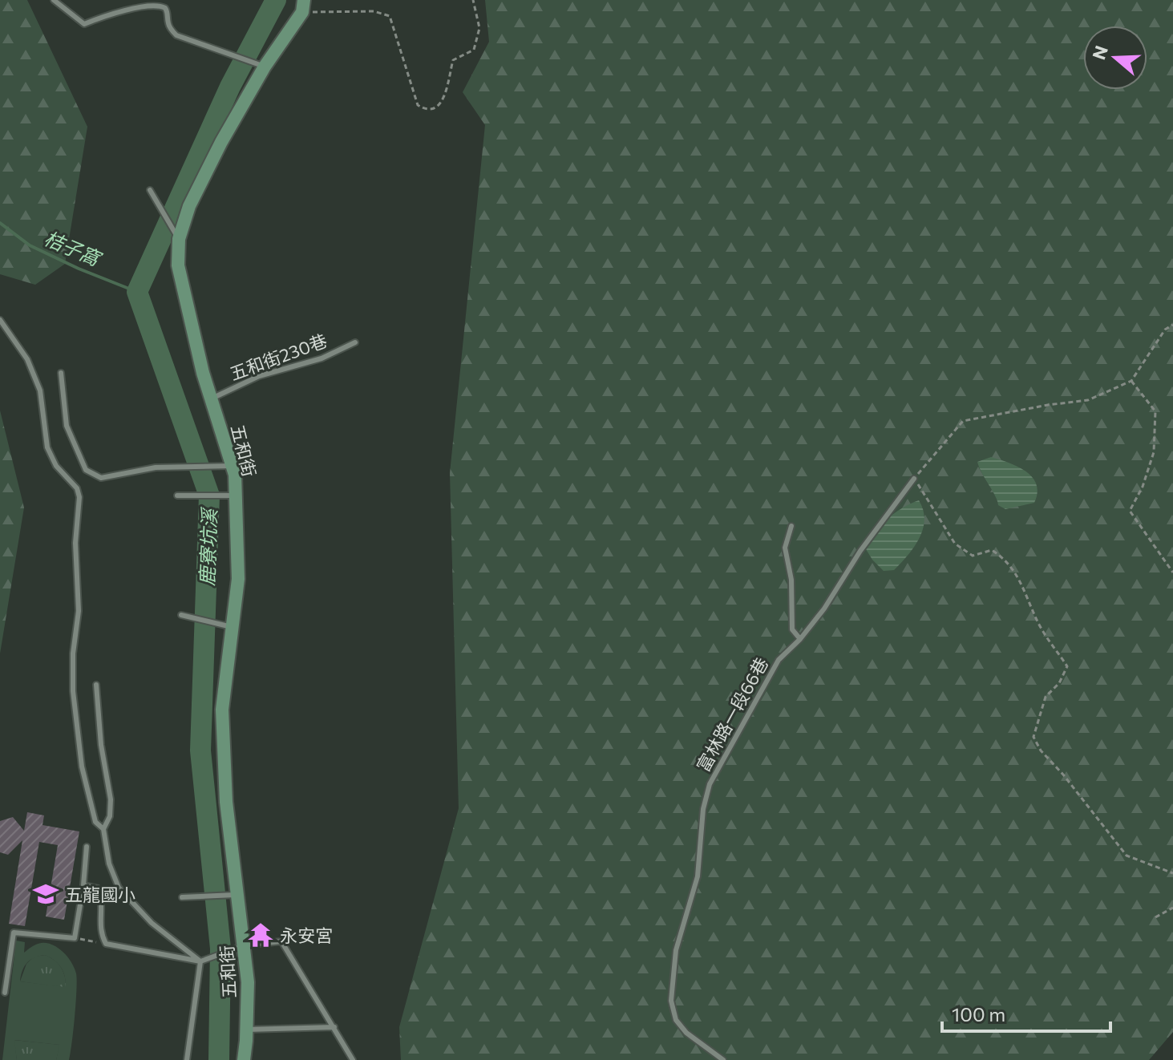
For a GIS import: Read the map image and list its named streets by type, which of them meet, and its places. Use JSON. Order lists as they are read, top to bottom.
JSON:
{
  "streets": {
    "street": ["五和街"],
    "lane": ["五和街230巷", "富林路一段66巷"]
  },
  "crossings": [
    ["五和街230巷", "五和街"]
  ],
  "water": ["桔子窩", "鹿寮坑溪"],
  "places": {
    "school or university": ["五龍國小"],
    "temple": ["永安宮"]
  },
  "scale_bar": "100 m",
  "north": "left"
}
